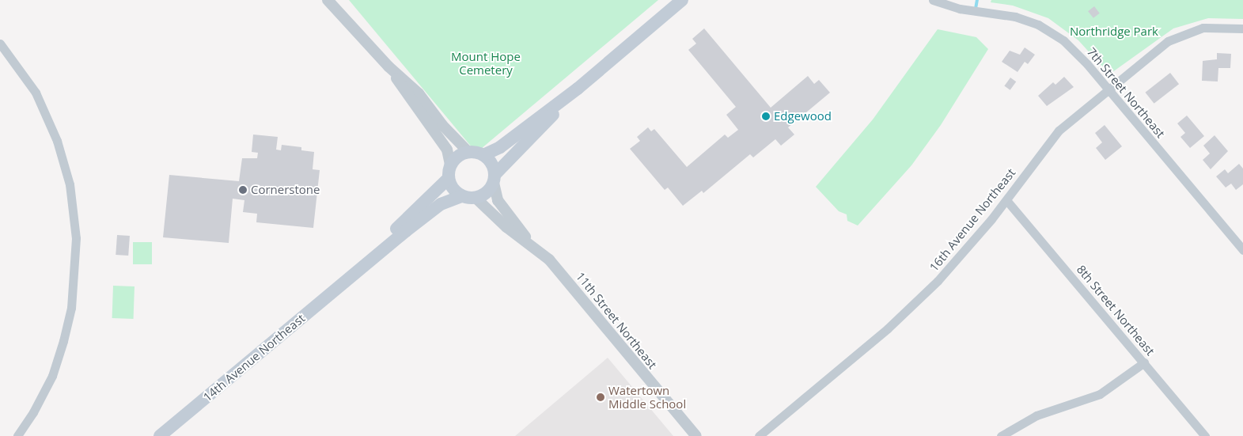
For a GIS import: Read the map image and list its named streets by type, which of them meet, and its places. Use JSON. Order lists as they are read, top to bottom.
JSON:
{
  "streets": {
    "main road": ["14th Avenue Northeast"],
    "street": [
      "7th Street Northeast",
      "16th Avenue Northeast",
      "8th Street Northeast",
      "11th Street Northeast"
    ]
  },
  "crossings": [
    ["7th Street Northeast", "16th Avenue Northeast"],
    ["16th Avenue Northeast", "8th Street Northeast"],
    ["11th Street Northeast", "14th Avenue Northeast"]
  ],
  "parks": ["Northridge Park", "Mount Hope Cemetery"],
  "places": ["Edgewood", "Cornerstone", "Watertown Middle School"]
}
